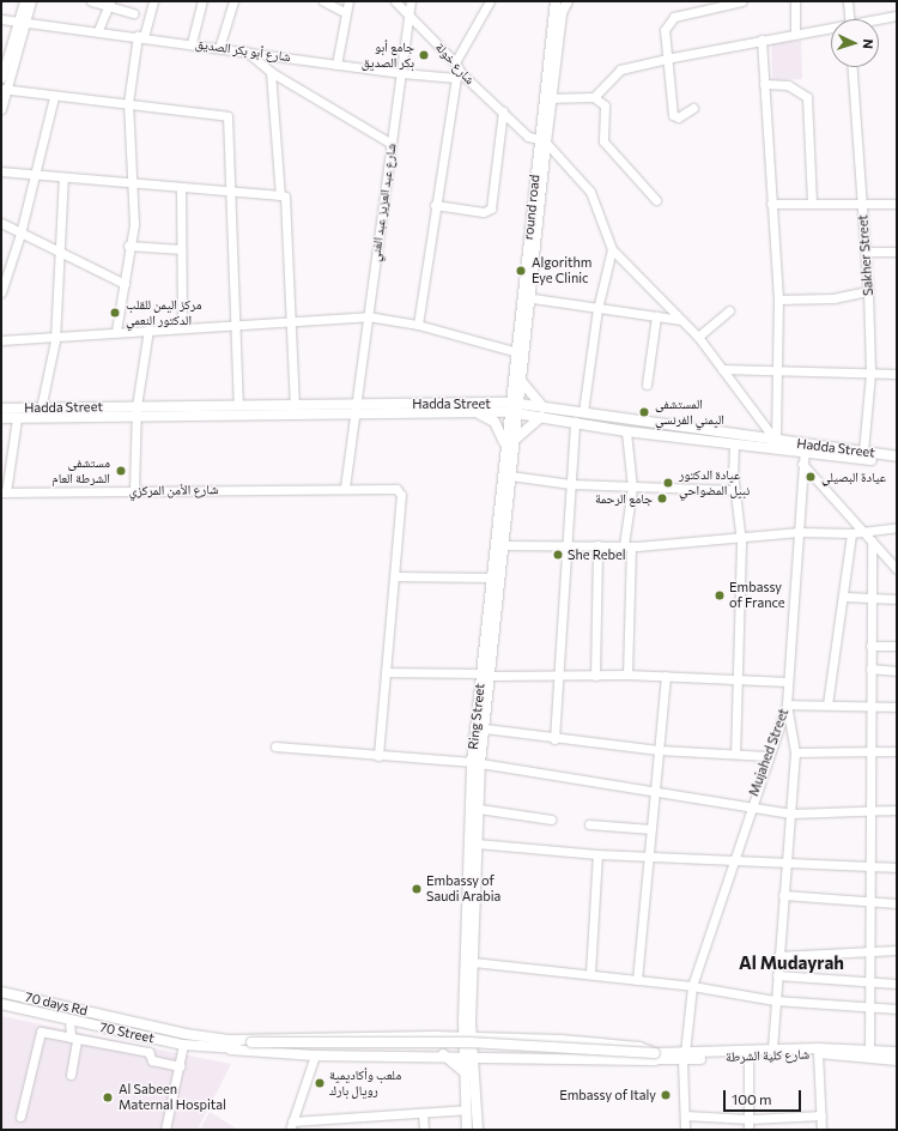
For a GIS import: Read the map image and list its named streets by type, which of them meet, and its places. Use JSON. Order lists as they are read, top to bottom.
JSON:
{
  "streets": {
    "main road": [
      "round road",
      "Hadda Street",
      "Ring Street",
      "70 days Rd",
      "70 Street",
      "شارع كلية الشرطة"
    ],
    "street": [
      "شارع أبو بكر الصديق",
      "شارع خولة",
      "شارع عبد العزيز عبد الغني",
      "Sakher Street",
      "شارع الأمن المركزي",
      "Mujahed Street"
    ]
  },
  "crossings": [
    ["شارع أبو بكر الصديق", "شارع خولة"],
    ["شارع أبو بكر الصديق", "شارع عبد العزيز عبد الغني"],
    ["شارع خولة", "شارع عبد العزيز عبد الغني"],
    ["شارع خولة", "round road"],
    ["شارع عبد العزيز عبد الغني", "Hadda Street"],
    ["شارع عبد العزيز عبد الغني", "شارع الأمن المركزي"],
    ["round road", "Hadda Street"],
    ["round road", "Ring Street"],
    ["Sakher Street", "Hadda Street"],
    ["Hadda Street", "Ring Street"],
    ["Hadda Street", "Mujahed Street"],
    ["Mujahed Street", "شارع كلية الشرطة"],
    ["70 days Rd", "70 Street"],
    ["70 Street", "شارع كلية الشرطة"]
  ],
  "districts": ["Al Mudayrah"],
  "places": [
    "جامع أبو بكر الصديق",
    "Algorithm Eye Clinic",
    "مركز اليمن للقلب الدكتور النعمي",
    "المستشفى اليمني الفرنسي",
    "مستشفى الشرطة العام",
    "عيادة البصيلي",
    "عيادة الدكتور نبيل المضواحي",
    "جامع الرحمة",
    "She Rebel",
    "Embassy of France",
    "Embassy of Saudi Arabia",
    "ملعب وأكاديمية رويال بارك",
    "Embassy of Italy",
    "Al Sabeen Maternal Hospital"
  ],
  "scale_bar": "100 m",
  "north": "right"
}
